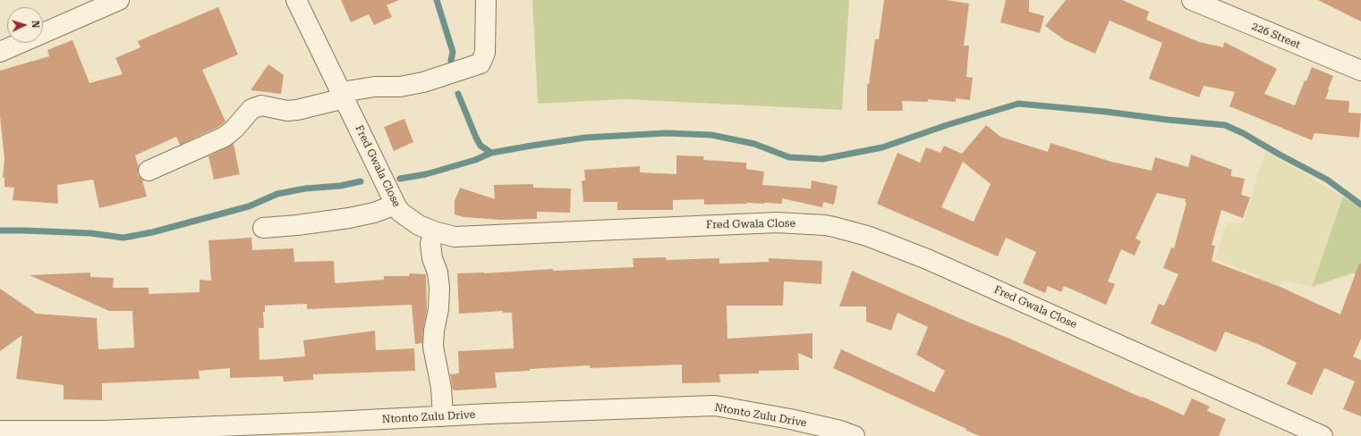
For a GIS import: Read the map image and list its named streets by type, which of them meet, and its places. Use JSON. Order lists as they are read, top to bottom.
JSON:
{
  "streets": {
    "street": ["226 Street", "Fred Gwala Close", "Ntonto Zulu Drive"]
  },
  "north": "right"
}
